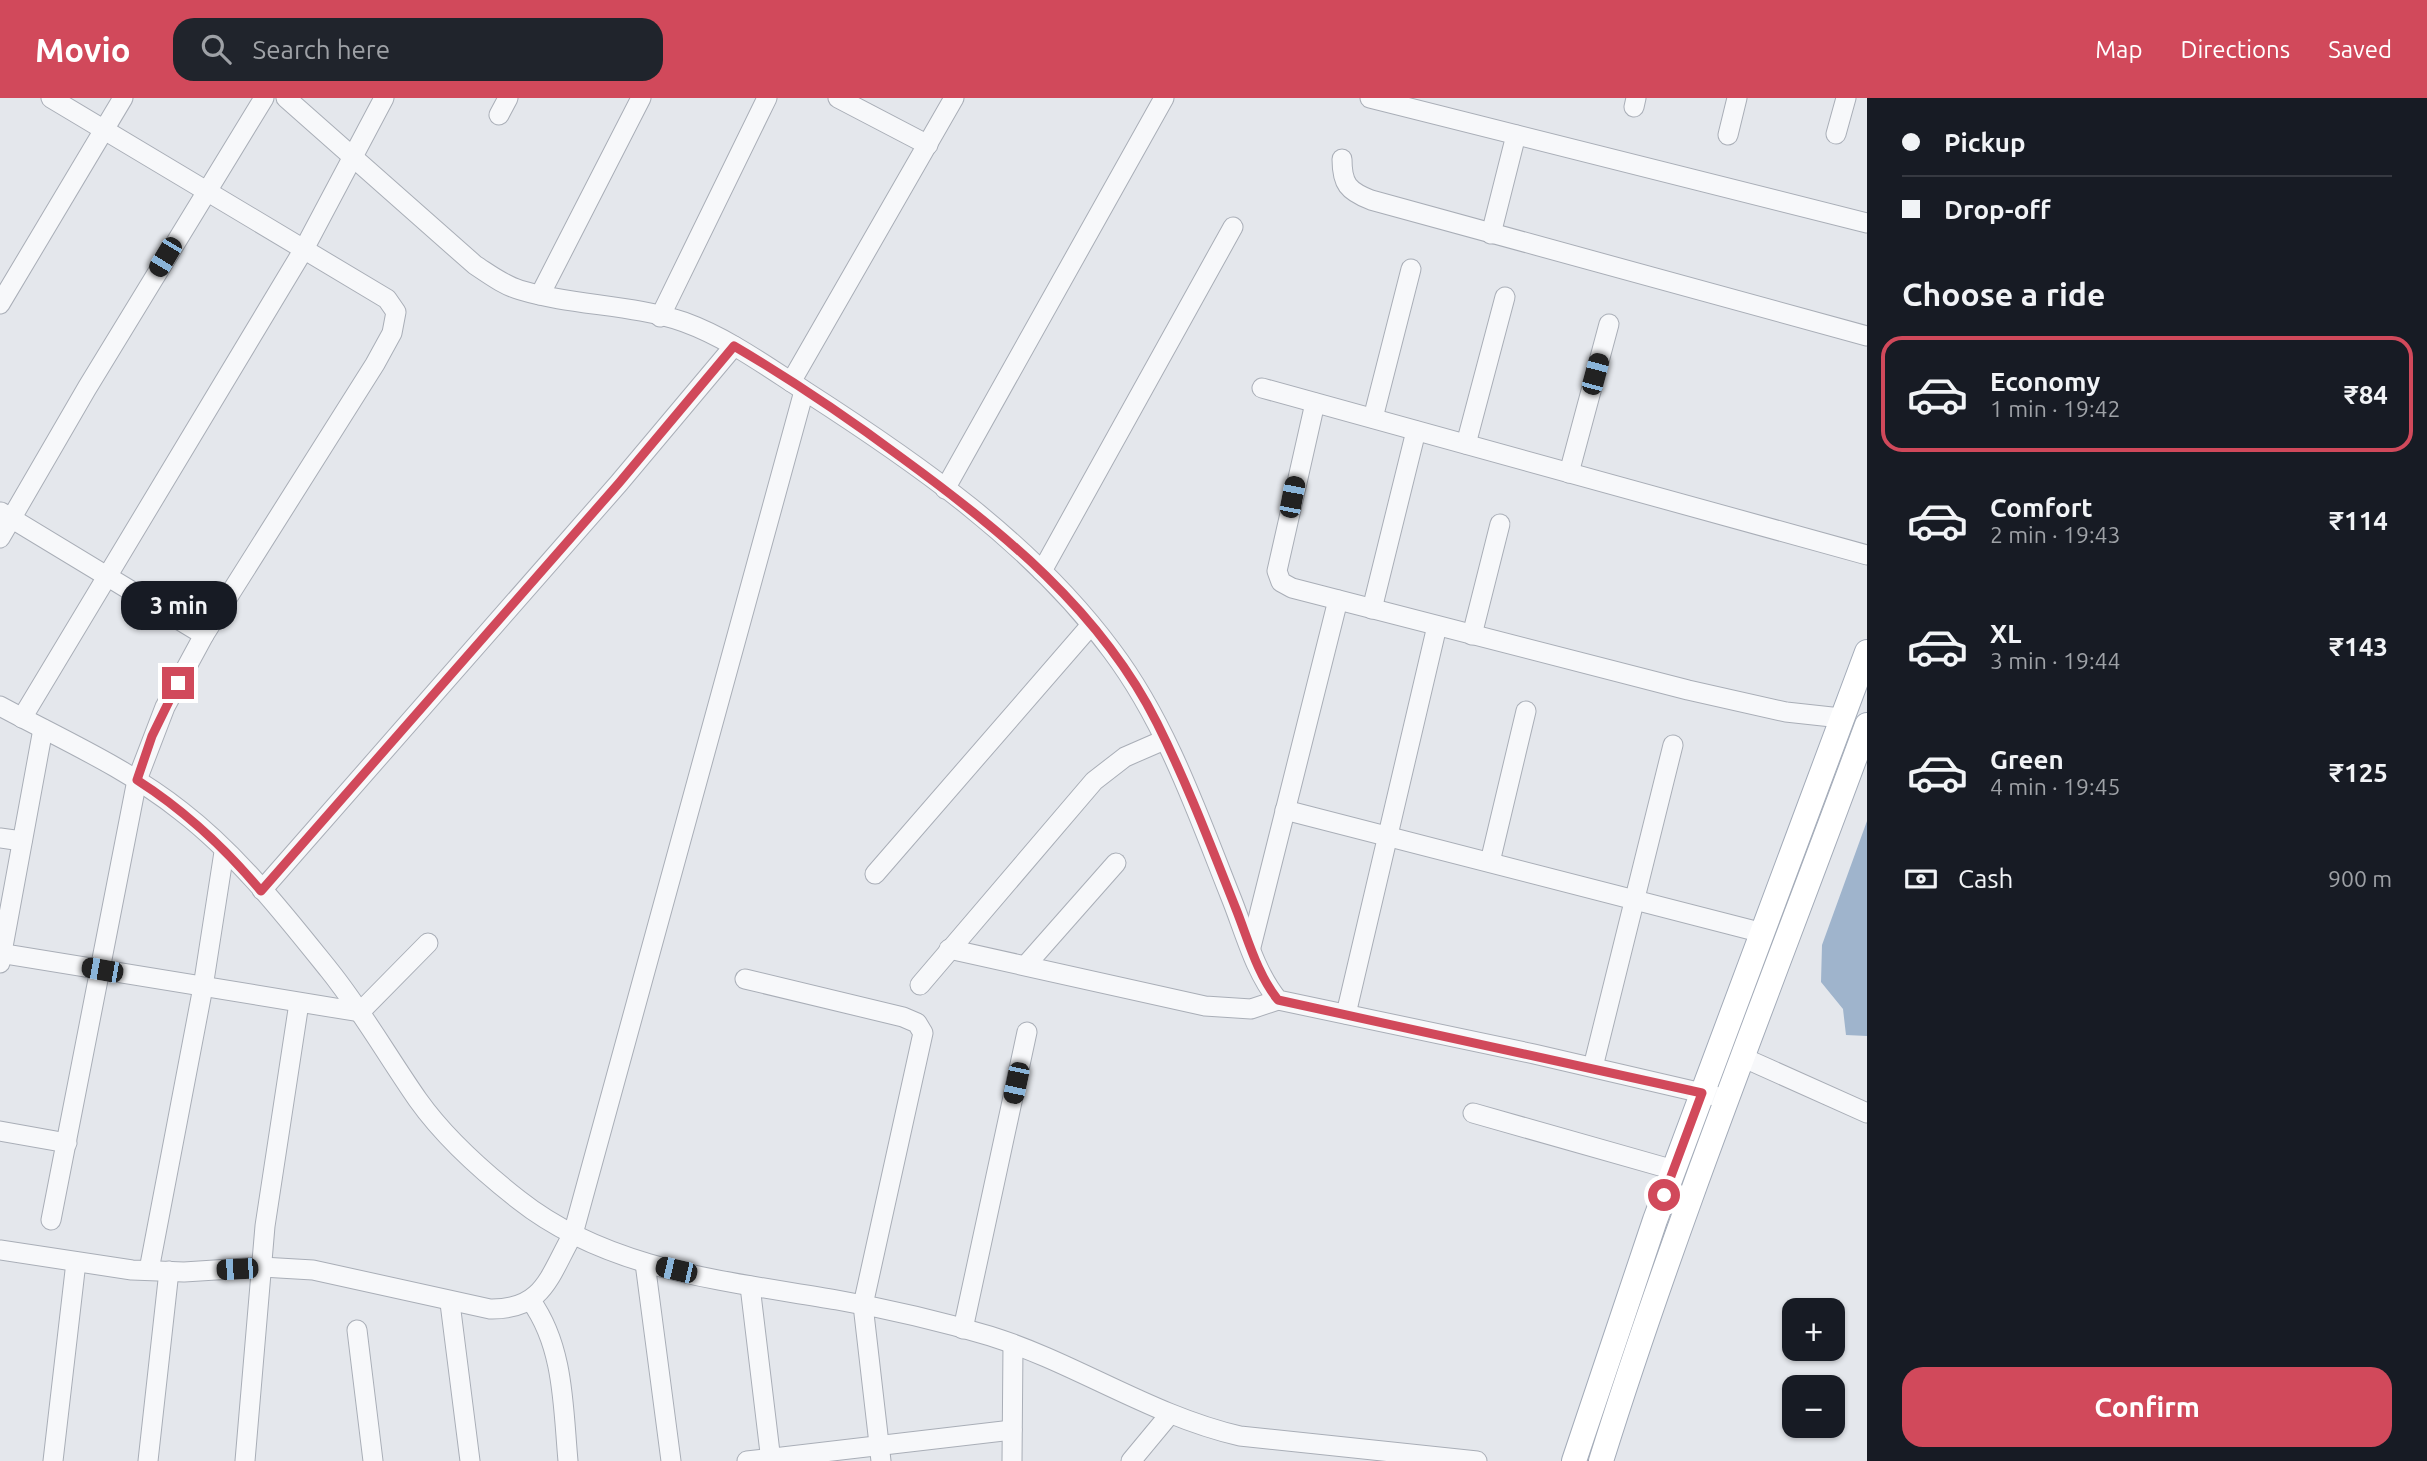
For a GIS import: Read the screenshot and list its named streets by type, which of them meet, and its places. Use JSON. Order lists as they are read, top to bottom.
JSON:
{
  "page": {
    "header": "Movio",
    "search": "Search here",
    "nav": ["Map", "Directions", "Saved"],
    "banner": ["Pickup", "Drop-off"],
    "heading": "Choose a ride",
    "list": [
      {
        "name": "Economy",
        "note": "1 min · 19:42",
        "value": "₹84"
      },
      {
        "name": "Comfort",
        "note": "2 min · 19:43",
        "value": "₹114"
      },
      {
        "name": "XL",
        "note": "3 min · 19:44",
        "value": "₹143"
      },
      {
        "name": "Green",
        "note": "4 min · 19:45",
        "value": "₹125"
      }
    ],
    "bubble": "3 min",
    "pay": ["Cash", "900 m"],
    "map_buttons": ["+", "−"],
    "buttons": "Confirm"
  }
}
